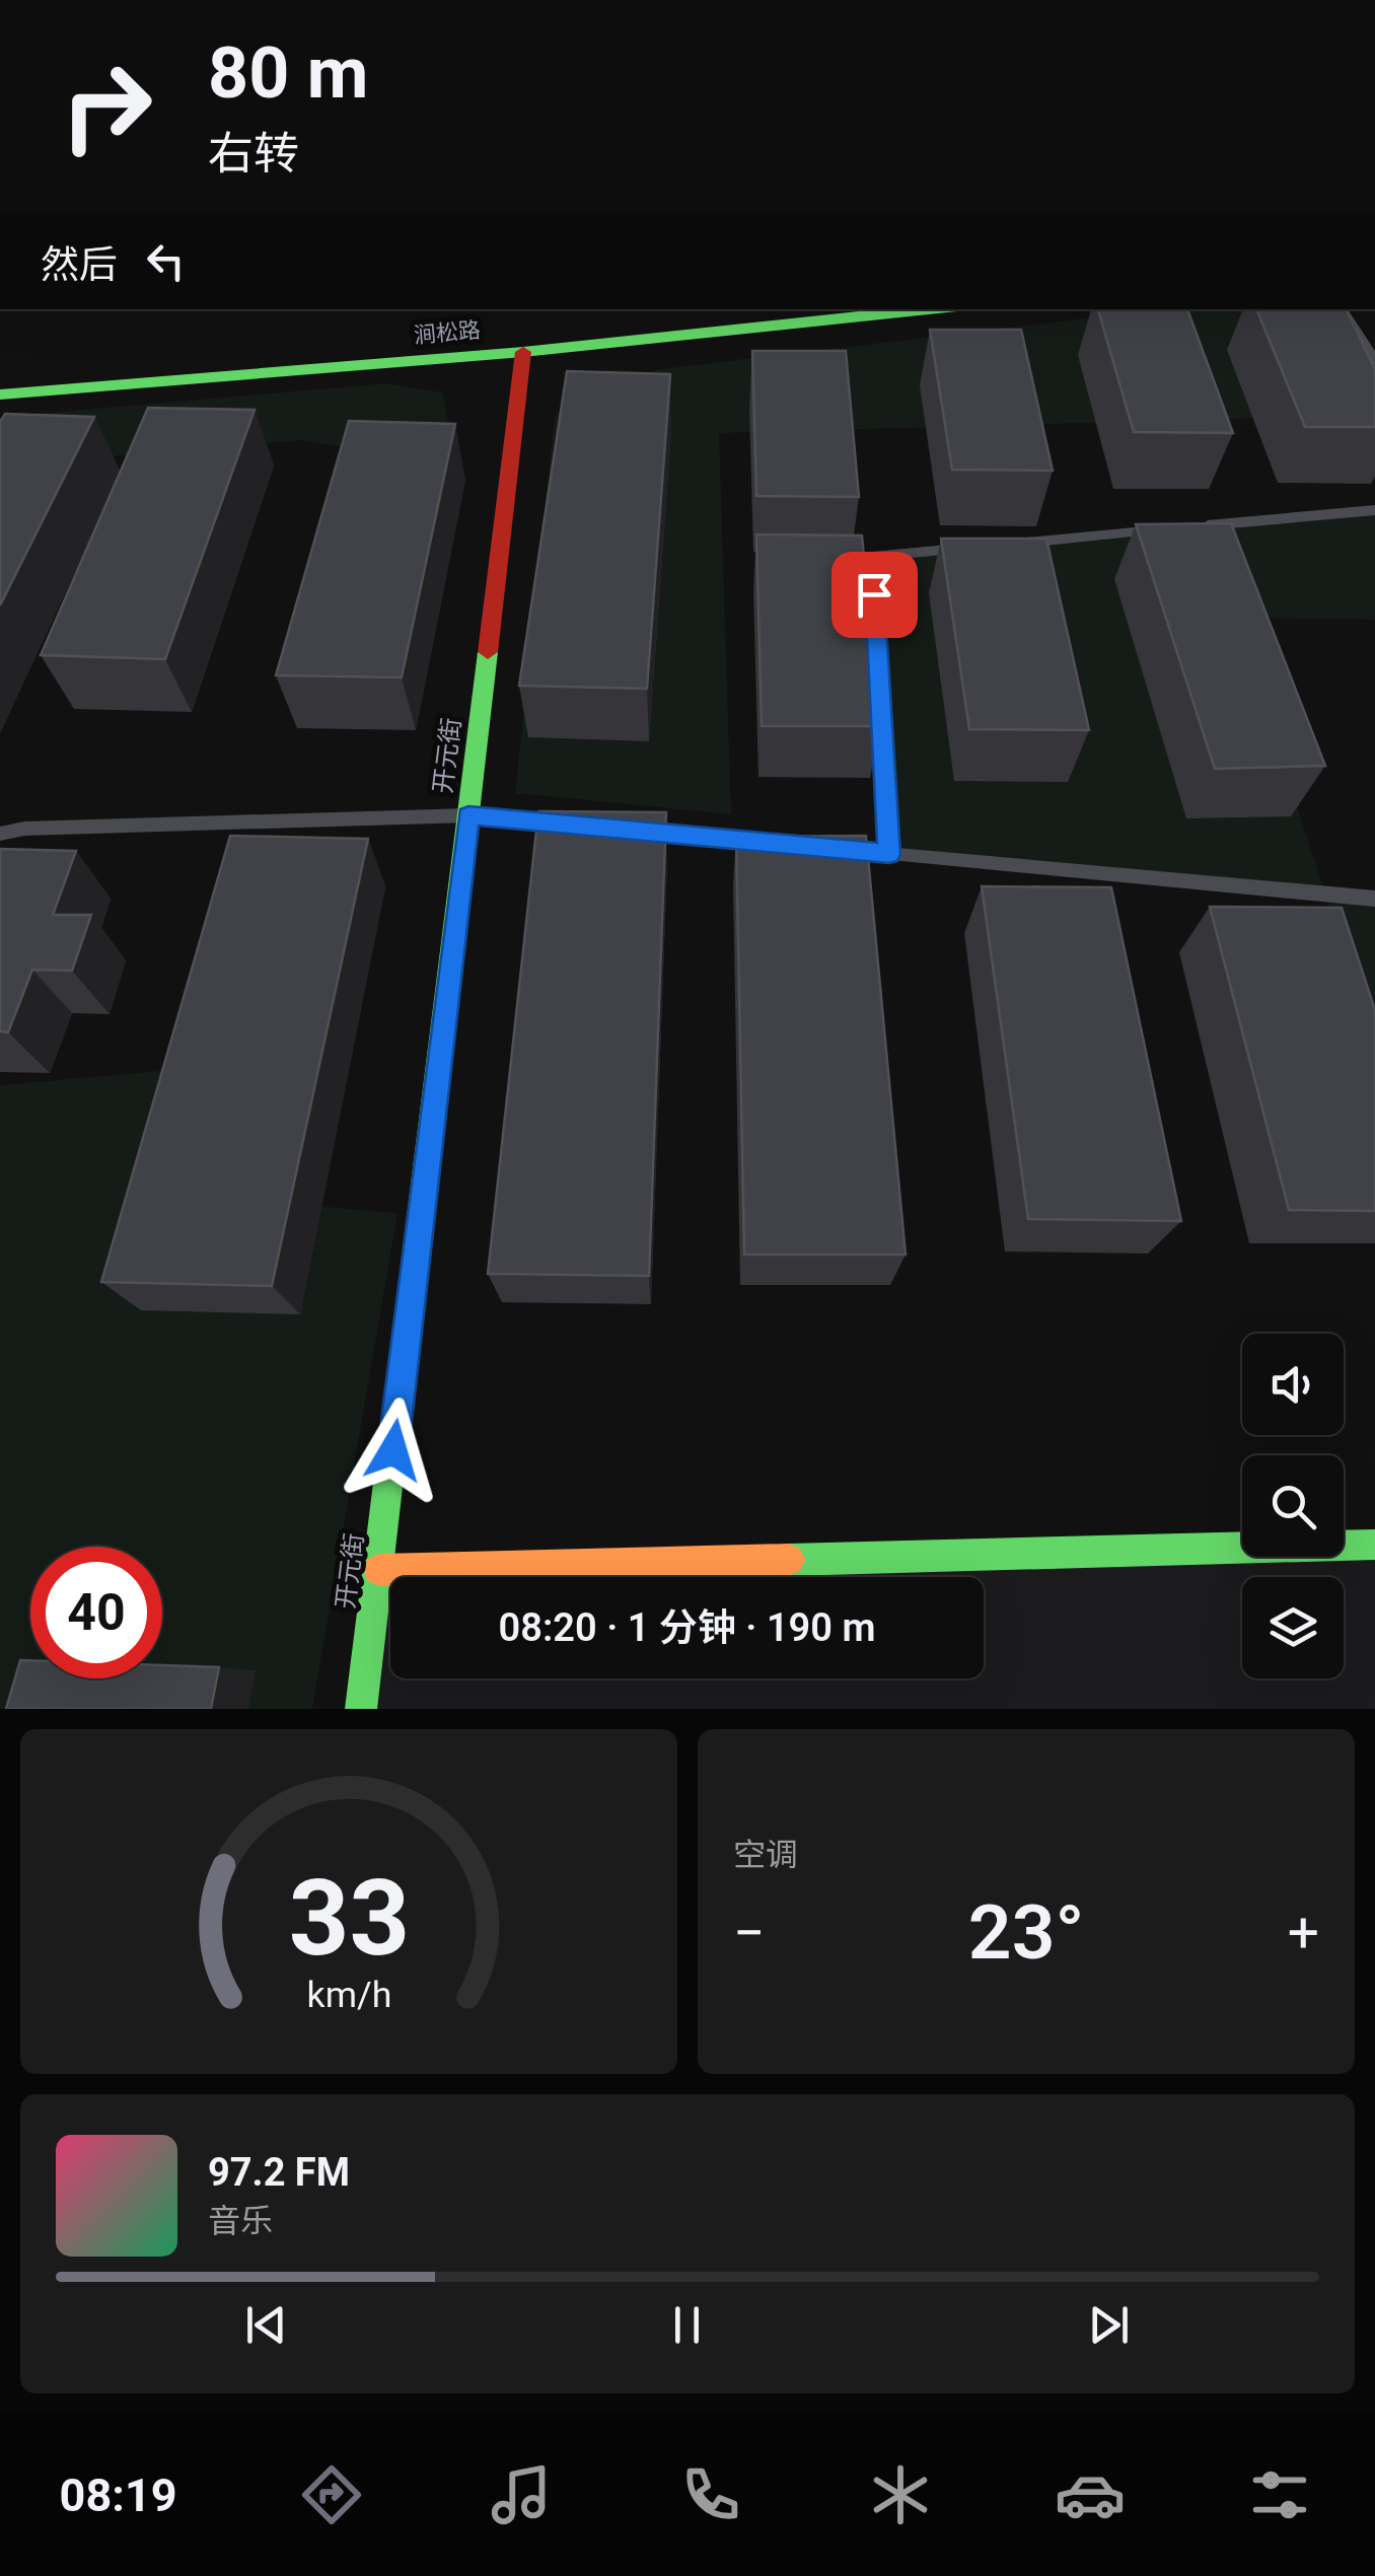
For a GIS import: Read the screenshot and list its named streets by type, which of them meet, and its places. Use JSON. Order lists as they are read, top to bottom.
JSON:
{
  "streets": {
    "street": ["涧松路", "开元街"]
  },
  "crossings": [
    ["涧松路", "开元街"]
  ],
  "page": {
    "turn": ["80 m", "右转"],
    "then": "然后",
    "limit": "40",
    "trip": "08:20 · 1 分钟 · 190 m",
    "tile": "空调",
    "heat": ["−", "23°", "+"],
    "song": ["97.2 FM", "音乐"],
    "tabs": "08:19",
    "gauge": ["33", "km/h"]
  }
}
